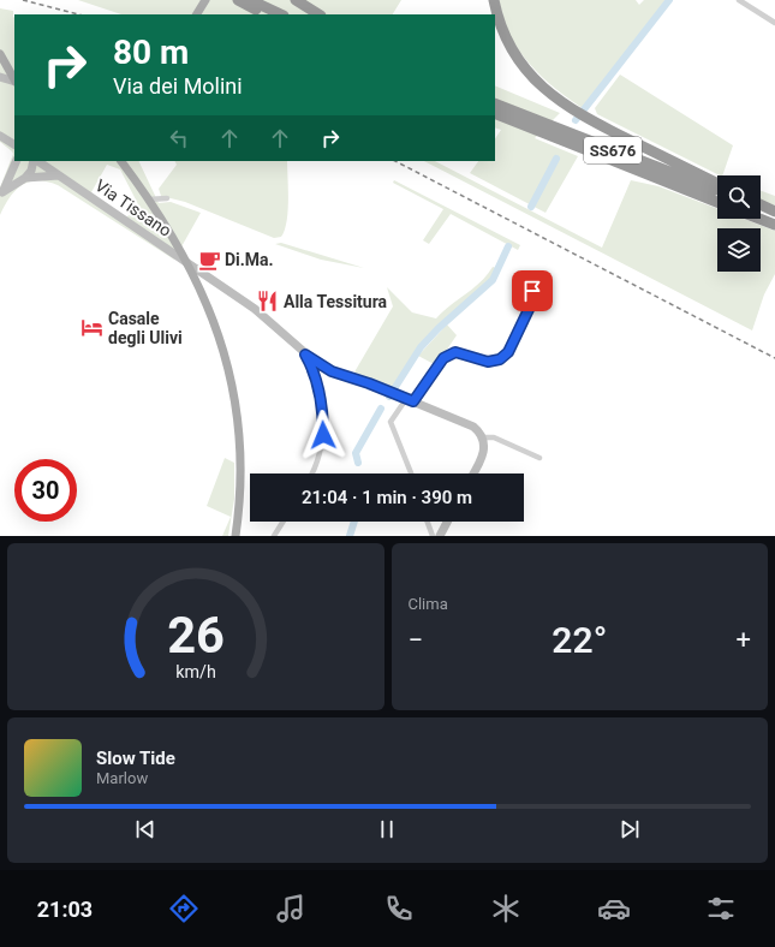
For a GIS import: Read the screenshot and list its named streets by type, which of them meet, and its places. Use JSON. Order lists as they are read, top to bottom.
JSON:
{
  "streets": {
    "highway": ["SS676"],
    "street": ["Via Tissano"]
  },
  "places": {
    "cafe": ["Di.Ma."],
    "restaurant": ["Alla Tessitura"],
    "hotel": ["Casale degli Ulivi"]
  },
  "page": {
    "turn": ["80 m", "Via dei Molini"],
    "limit": "30",
    "trip": "21:04 · 1 min · 390 m",
    "tile": "Clima",
    "heat": ["−", "22°", "+"],
    "song": ["Slow Tide", "Marlow"],
    "tabs": "21:03",
    "gauge": ["26", "km/h"]
  }
}
